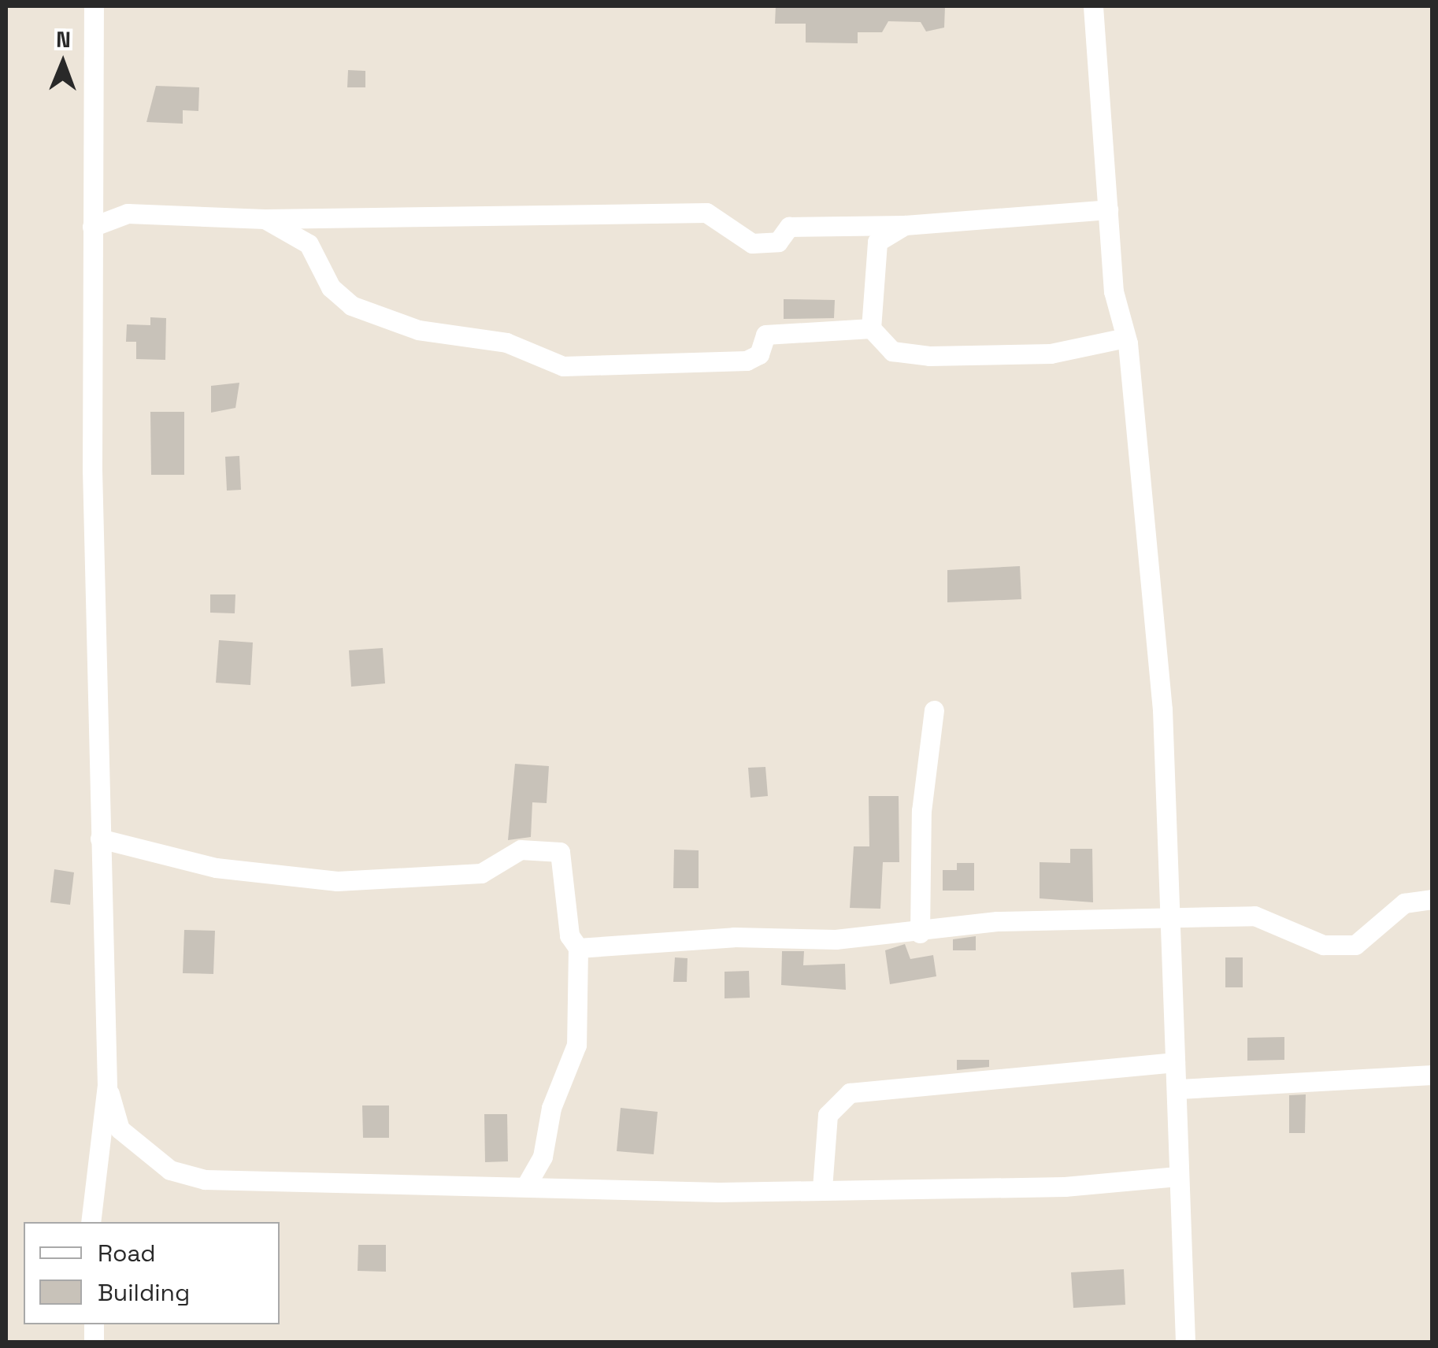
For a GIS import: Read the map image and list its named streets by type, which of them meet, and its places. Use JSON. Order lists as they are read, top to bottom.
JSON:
{
  "legend": ["Road", "Building"],
  "north": "top"
}
